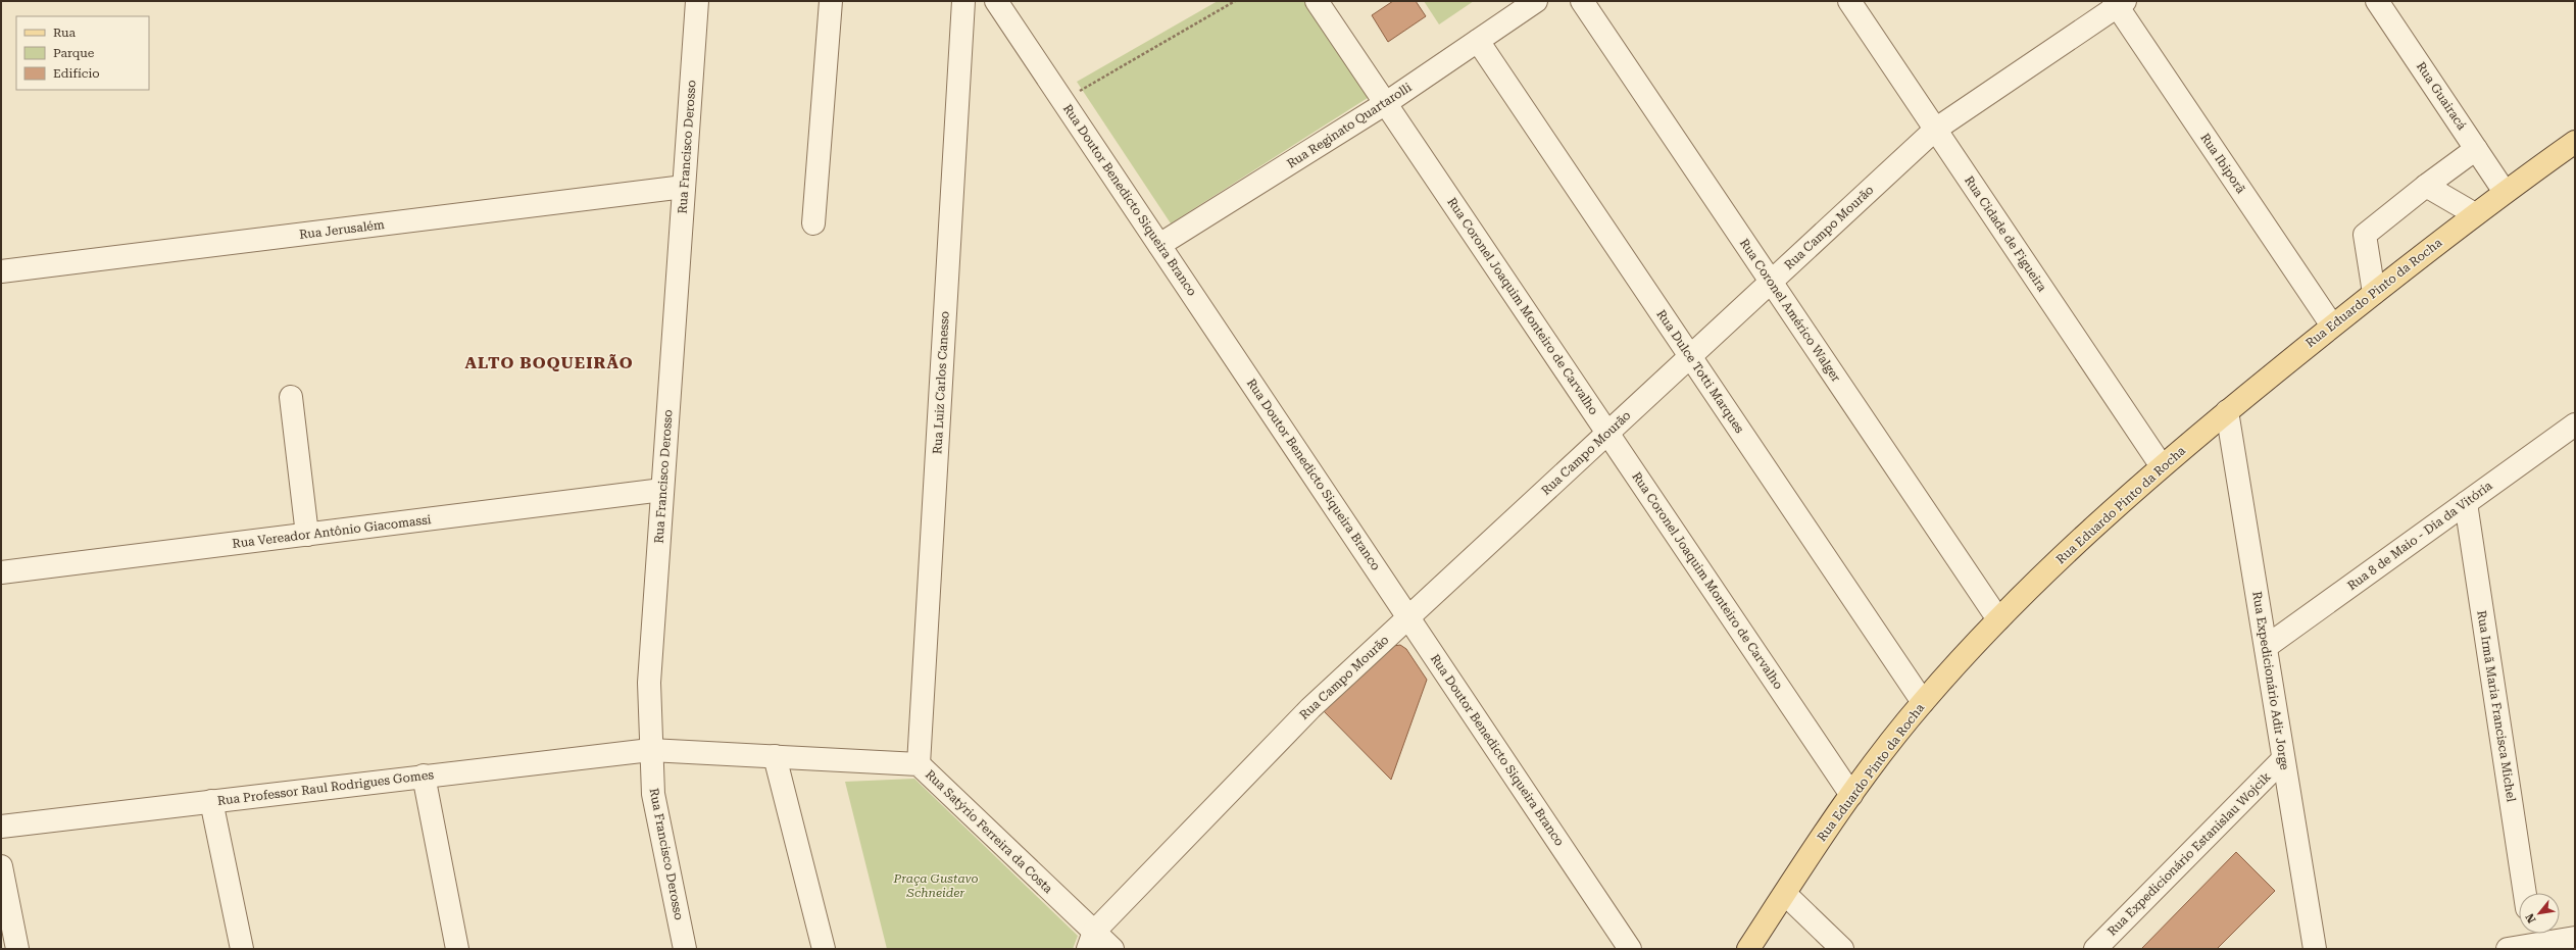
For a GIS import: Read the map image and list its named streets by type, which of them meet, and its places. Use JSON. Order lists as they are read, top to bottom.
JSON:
{
  "streets": {
    "main road": ["Rua Eduardo Pinto da Rocha"],
    "street": [
      "Rua Guairacá",
      "Rua Reginato Quartarolli",
      "Rua Francisco Derosso",
      "Rua Ibiporã",
      "Rua Doutor Benedicto Siqueira Branco",
      "Rua Campo Mourão",
      "Rua Jerusalém",
      "Rua Cidade de Figueira",
      "Rua Coronel Joaquim Monteiro de Carvalho",
      "Rua Coronel Américo Walger",
      "Rua Dulce Totti Marques",
      "Rua Luiz Carlos Canesso",
      "Rua Vereador Antônio Giacomassi",
      "Rua 8 de Maio - Dia da Vitória",
      "Rua Expedicionário Adir Jorge",
      "Rua Irmã Maria Francisca Michel",
      "Rua Professor Raul Rodrigues Gomes",
      "Rua Satýrio Ferreira da Costa",
      "Rua Expedicionário Estanislau Wojcik"
    ]
  },
  "crossings": [
    ["Rua Guairacá", "Rua Eduardo Pinto da Rocha"],
    ["Rua Reginato Quartarolli", "Rua Doutor Benedicto Siqueira Branco"],
    ["Rua Reginato Quartarolli", "Rua Coronel Joaquim Monteiro de Carvalho"],
    ["Rua Reginato Quartarolli", "Rua Dulce Totti Marques"],
    ["Rua Francisco Derosso", "Rua Jerusalém"],
    ["Rua Francisco Derosso", "Rua Vereador Antônio Giacomassi"],
    ["Rua Francisco Derosso", "Rua Professor Raul Rodrigues Gomes"],
    ["Rua Francisco Derosso", "Rua Satýrio Ferreira da Costa"],
    ["Rua Ibiporã", "Rua Campo Mourão"],
    ["Rua Ibiporã", "Rua Eduardo Pinto da Rocha"],
    ["Rua Doutor Benedicto Siqueira Branco", "Rua Campo Mourão"],
    ["Rua Campo Mourão", "Rua Cidade de Figueira"],
    ["Rua Campo Mourão", "Rua Coronel Joaquim Monteiro de Carvalho"],
    ["Rua Campo Mourão", "Rua Coronel Américo Walger"],
    ["Rua Campo Mourão", "Rua Dulce Totti Marques"],
    ["Rua Campo Mourão", "Rua Satýrio Ferreira da Costa"],
    ["Rua Cidade de Figueira", "Rua Eduardo Pinto da Rocha"],
    ["Rua Eduardo Pinto da Rocha", "Rua Coronel Joaquim Monteiro de Carvalho"],
    ["Rua Eduardo Pinto da Rocha", "Rua Coronel Américo Walger"],
    ["Rua Eduardo Pinto da Rocha", "Rua Dulce Totti Marques"],
    ["Rua Eduardo Pinto da Rocha", "Rua Expedicionário Adir Jorge"],
    ["Rua Luiz Carlos Canesso", "Rua Satýrio Ferreira da Costa"],
    ["Rua 8 de Maio - Dia da Vitória", "Rua Expedicionário Adir Jorge"],
    ["Rua 8 de Maio - Dia da Vitória", "Rua Irmã Maria Francisca Michel"],
    ["Rua Expedicionário Adir Jorge", "Rua Expedicionário Estanislau Wojcik"],
    ["Rua Professor Raul Rodrigues Gomes", "Rua Satýrio Ferreira da Costa"]
  ],
  "districts": ["ALTO BOQUEIRÃO"],
  "parks": ["Praça Gustavo Schneider"],
  "legend": ["Rua", "Parque", "Edifício"],
  "north": "bottom left"
}
